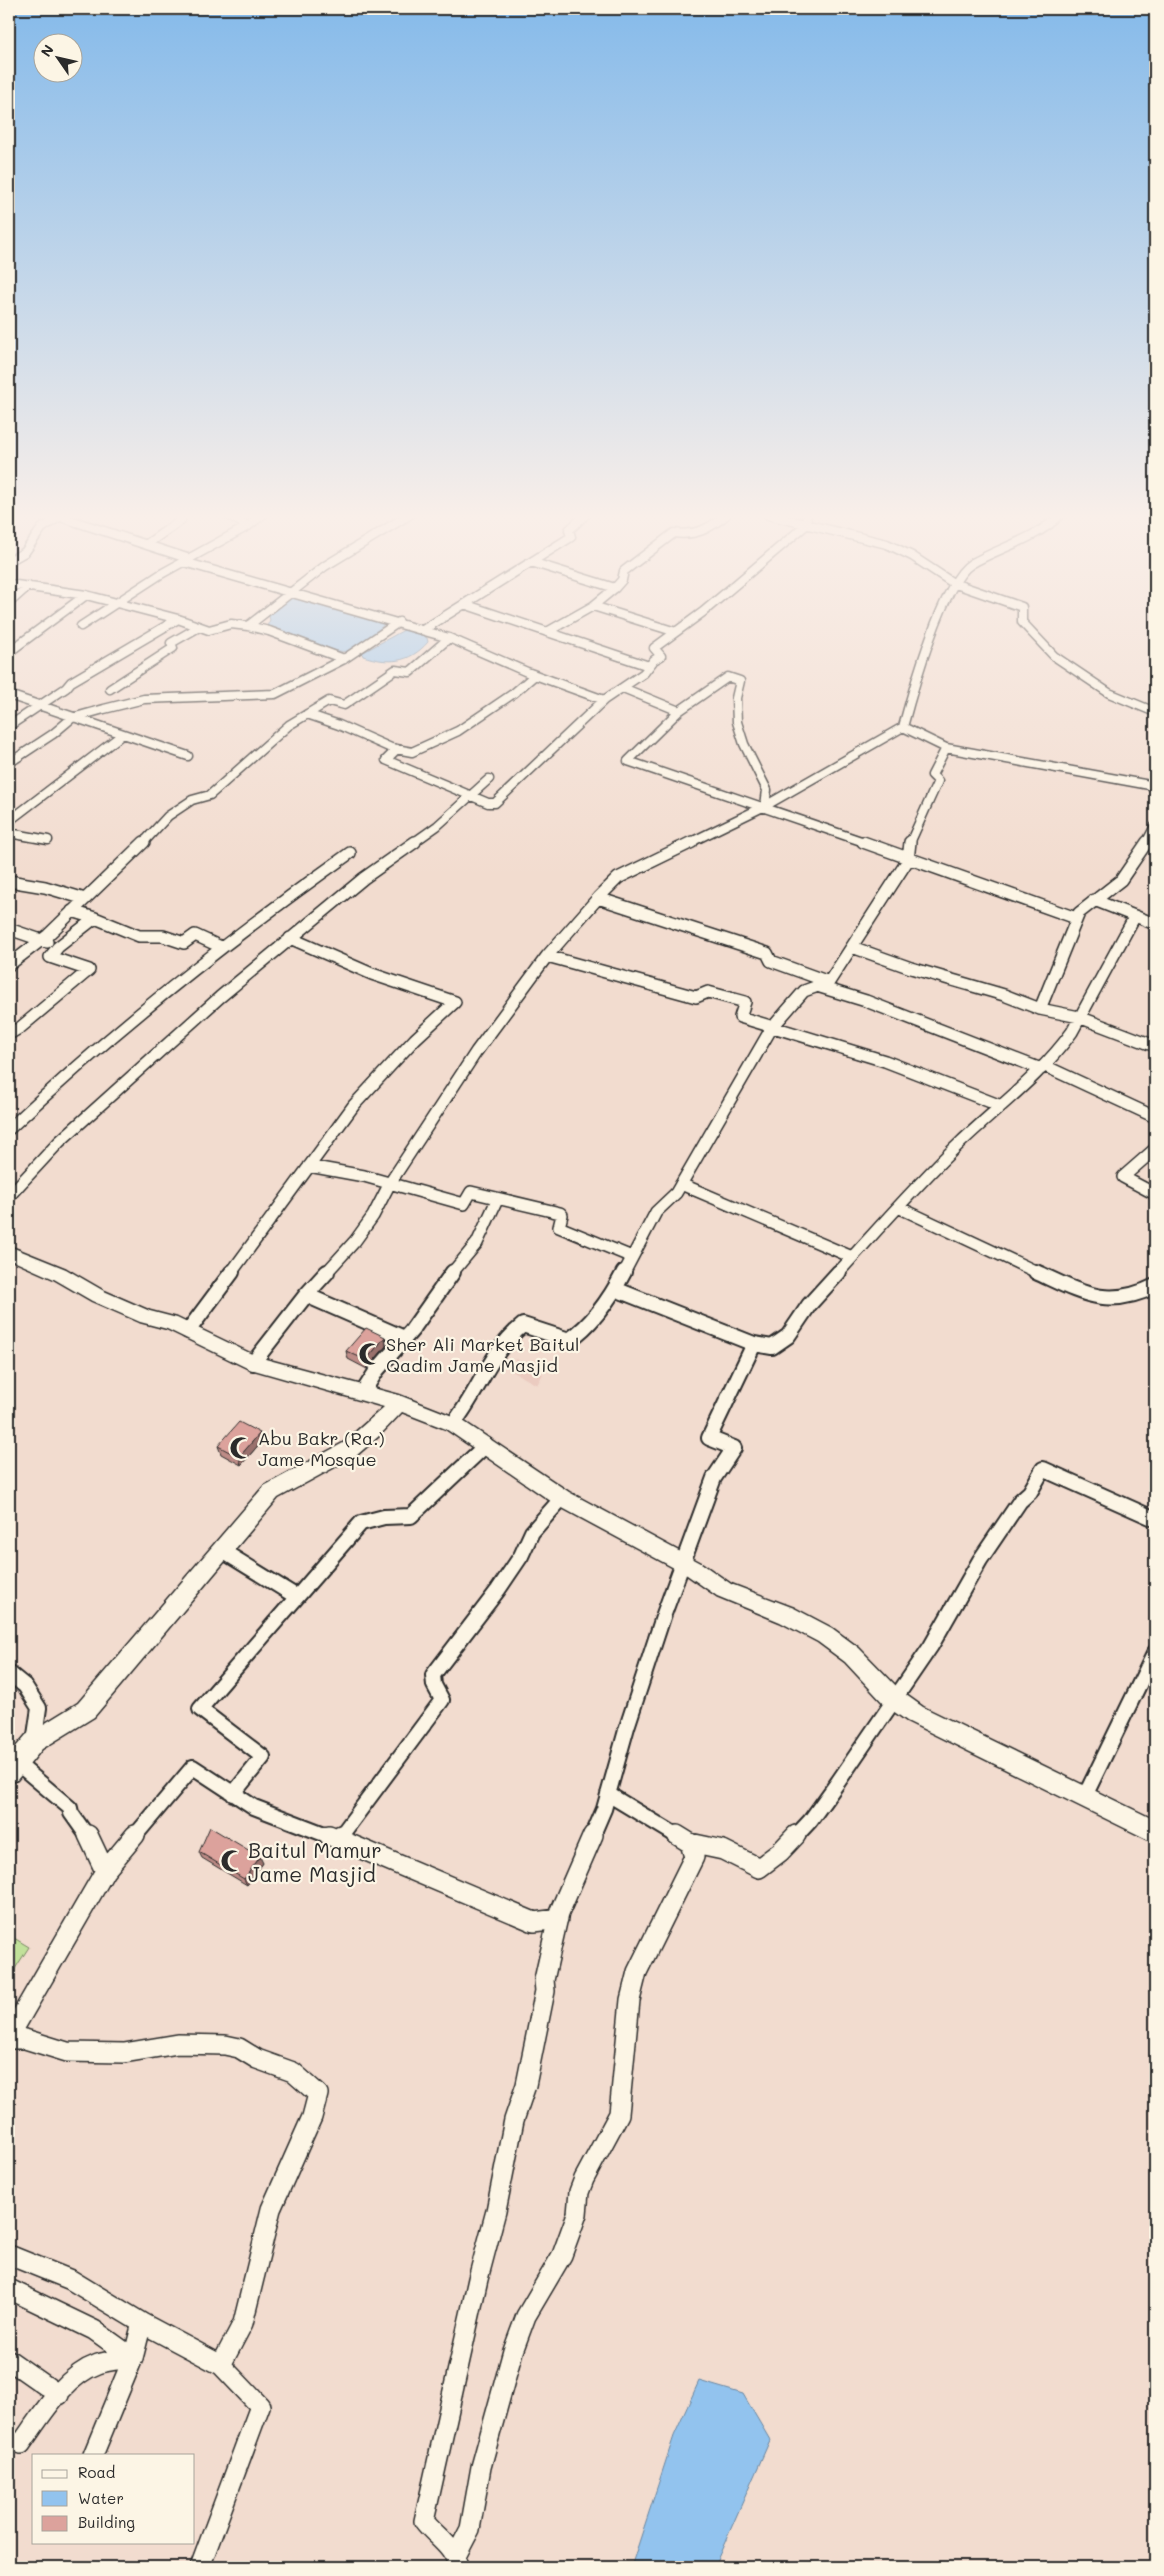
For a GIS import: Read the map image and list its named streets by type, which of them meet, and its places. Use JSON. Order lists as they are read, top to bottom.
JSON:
{
  "places": {
    "mosque": ["Sher Ali Market Baitul Qadim Jame Masjid", "Abu Bakr (Ra.) Jame Mosque", "Baitul Mamur Jame Masjid"]
  },
  "legend": ["Road", "Water", "Building"],
  "north": "top left"
}
